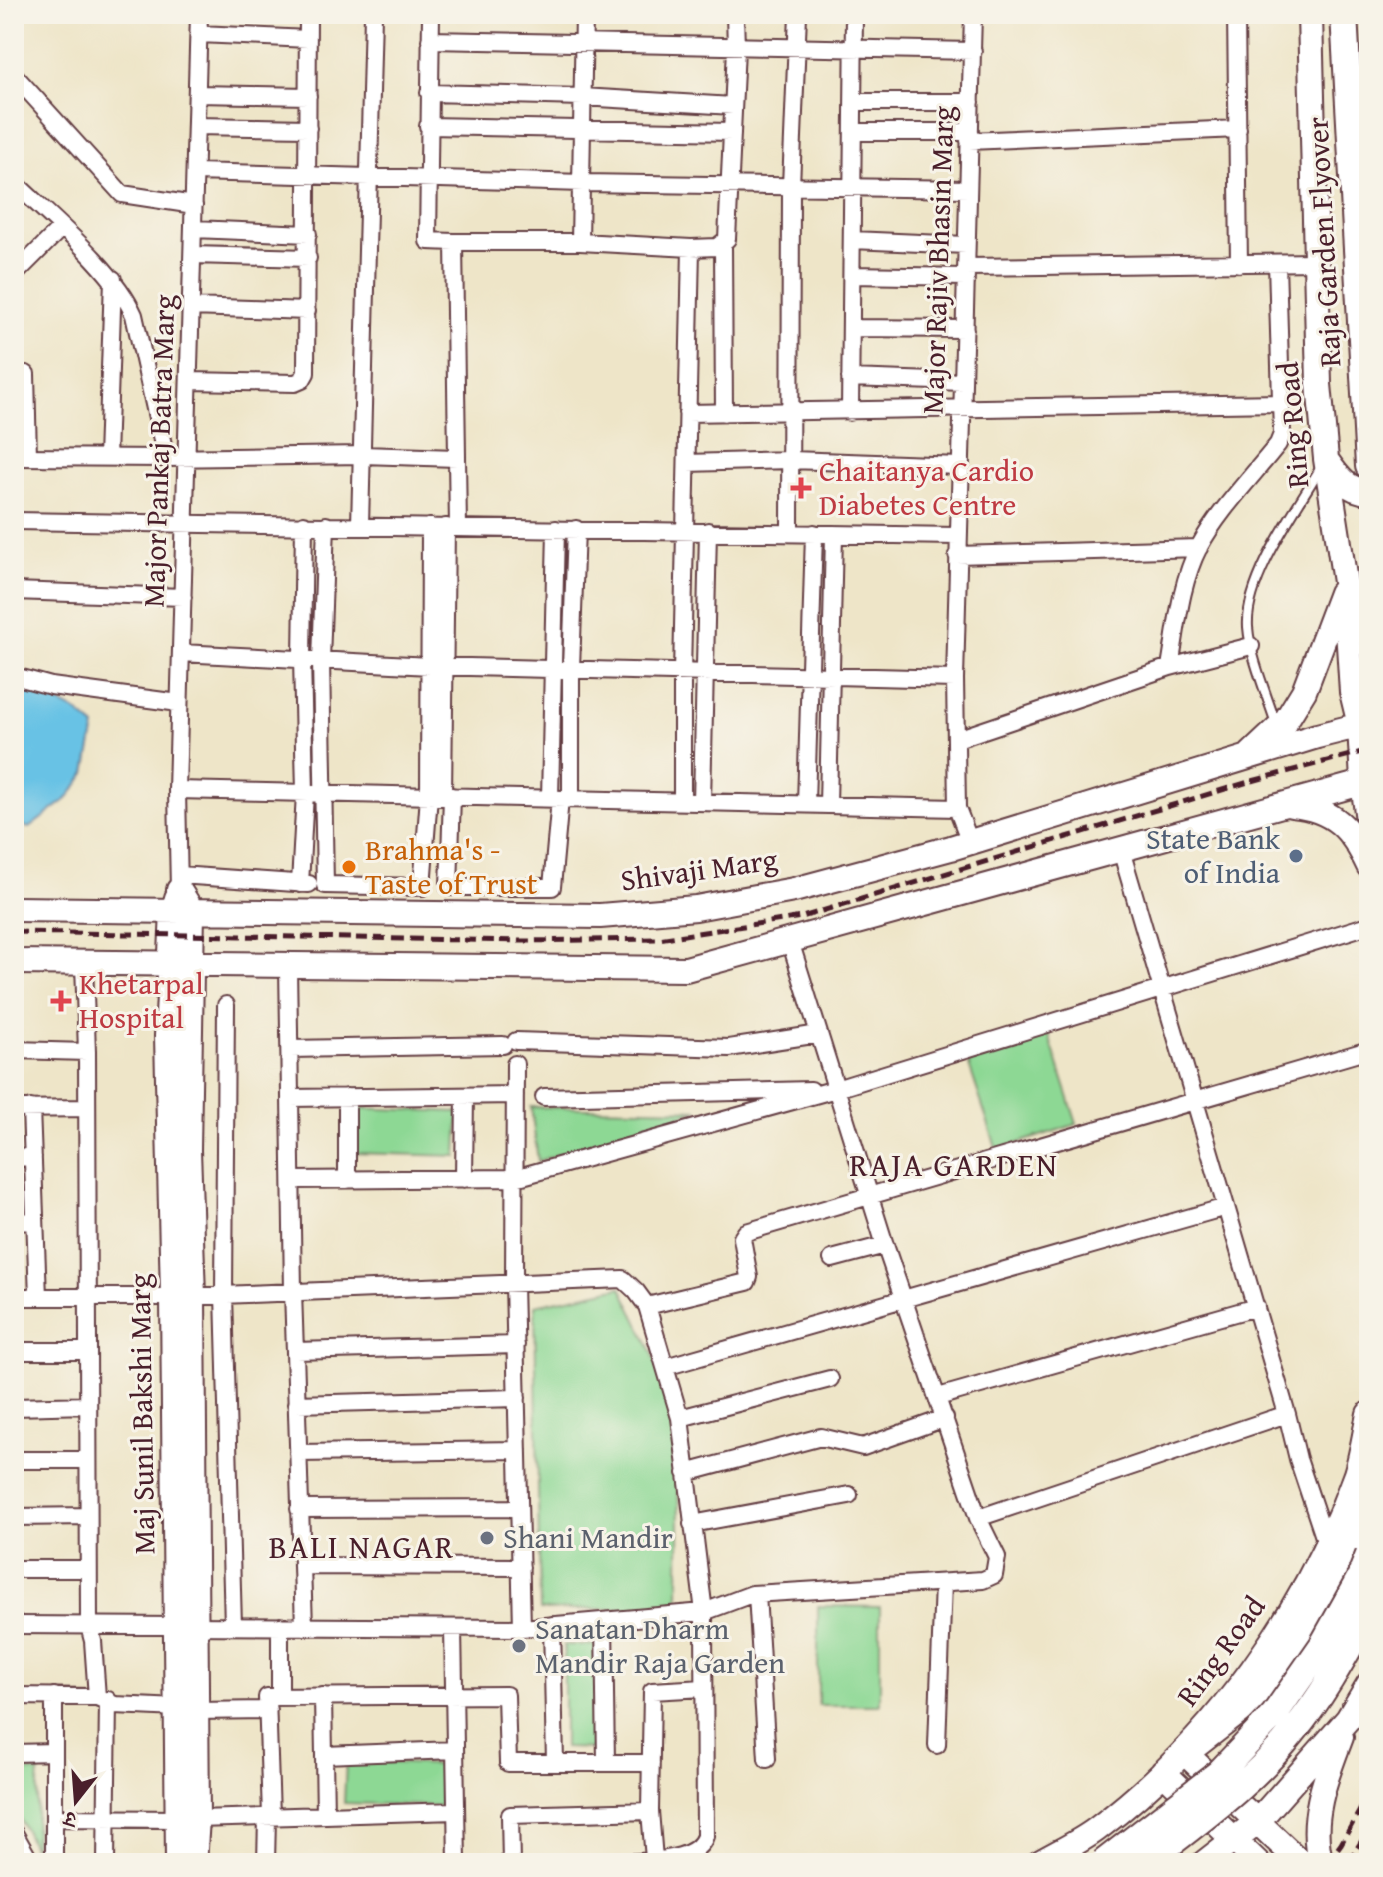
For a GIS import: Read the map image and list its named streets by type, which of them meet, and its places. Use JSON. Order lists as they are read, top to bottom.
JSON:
{
  "streets": {
    "main road": [
      "Raja Garden Flyover",
      "Ring Road",
      "Shivaji Marg",
      "Maj Sunil Bakshi Marg"
    ],
    "street": ["Major Rajiv Bhasin Marg", "Major Pankaj Batra Marg"]
  },
  "crossings": [
    ["Major Rajiv Bhasin Marg", "Shivaji Marg"],
    ["Ring Road", "Shivaji Marg"],
    ["Major Pankaj Batra Marg", "Shivaji Marg"],
    ["Major Pankaj Batra Marg", "Maj Sunil Bakshi Marg"],
    ["Shivaji Marg", "Maj Sunil Bakshi Marg"]
  ],
  "districts": ["RAJA GARDEN", "BALI NAGAR"],
  "places": {
    "health": ["Chaitanya Cardio Diabetes Centre", "Khetarpal Hospital"],
    "other": [
      "State Bank of India",
      "Brahma's - Taste of Trust",
      "Shani Mandir",
      "Sanatan Dharm Mandir Raja Garden"
    ]
  },
  "north": "bottom"
}
